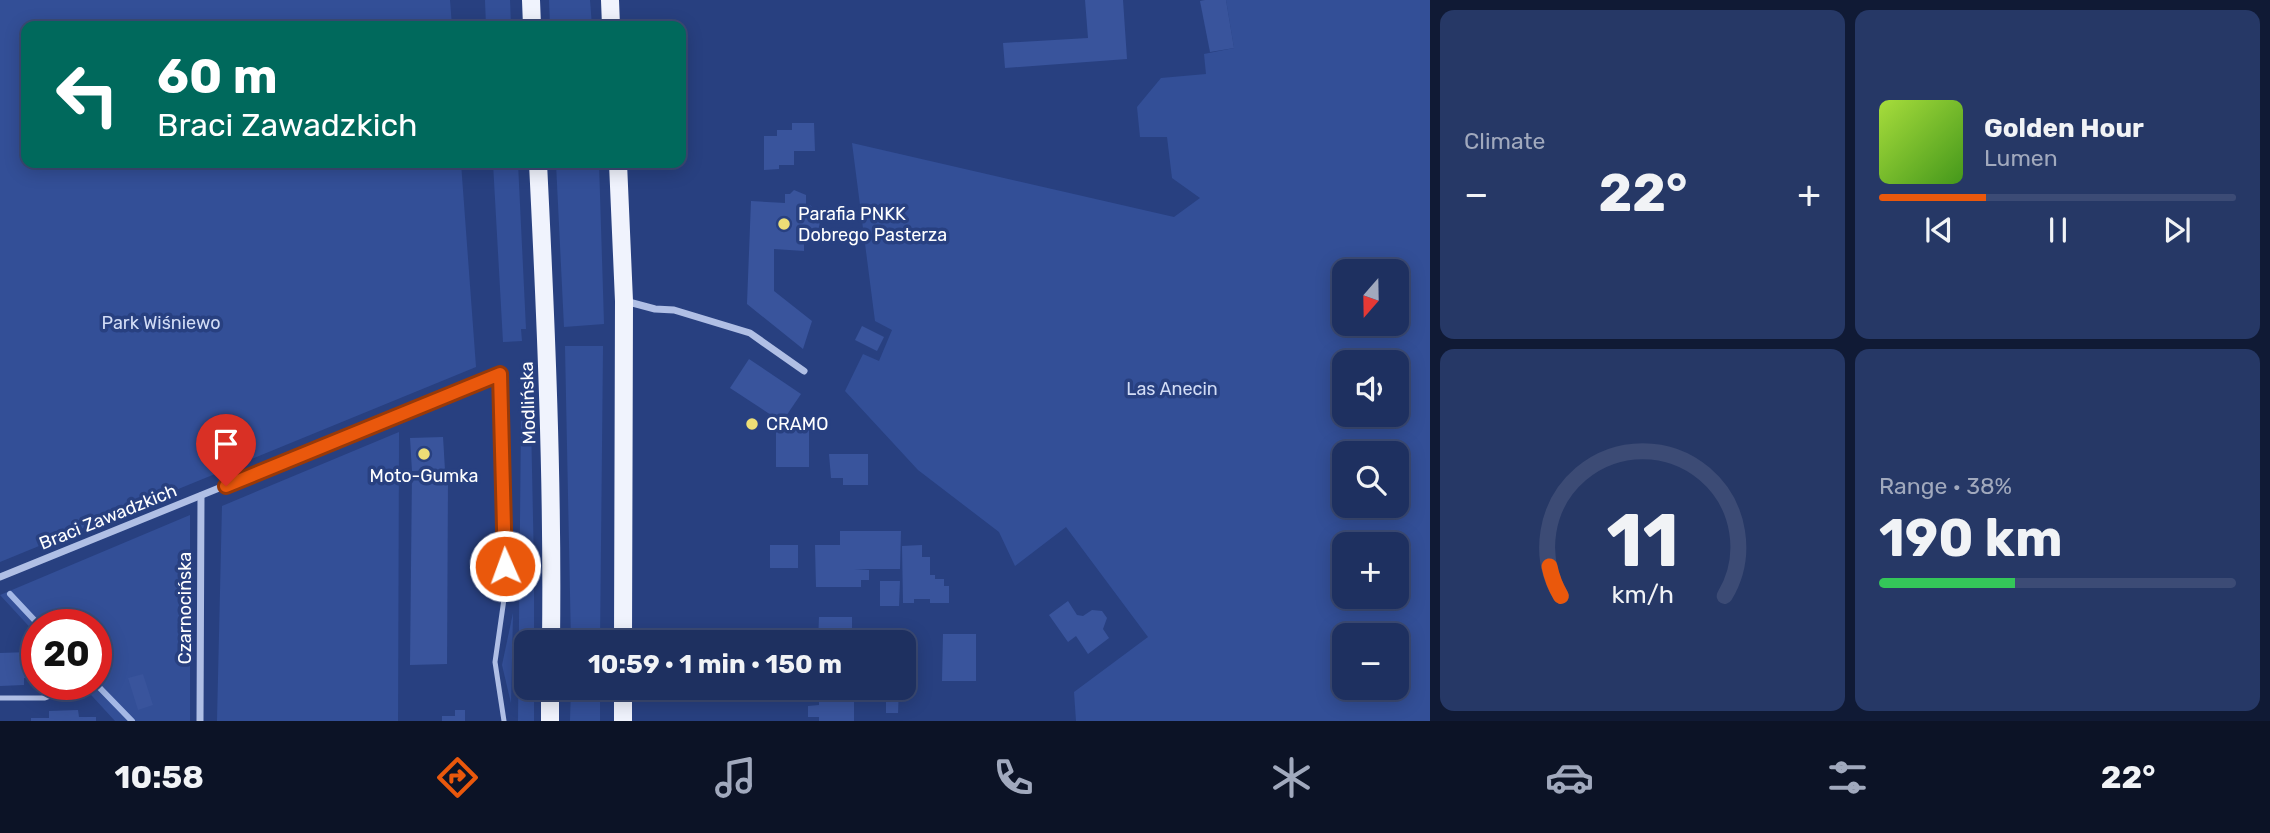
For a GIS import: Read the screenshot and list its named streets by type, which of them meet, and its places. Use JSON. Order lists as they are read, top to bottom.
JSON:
{
  "streets": {
    "main road": ["Modlińska"],
    "street": ["Braci Zawadzkich", "Czarnocińska"]
  },
  "crossings": [
    ["Braci Zawadzkich", "Czarnocińska"]
  ],
  "parks": ["Park Wiśniewo", "Las Anecin"],
  "places": ["Parafia PNKK Dobrego Pasterza", "CRAMO", "Moto-Gumka"],
  "north": "bottom",
  "page": {
    "tile": [
      "Climate",
      ["Range · 38%", "190 km"]
    ],
    "turn": ["60 m", "Braci Zawadzkich"],
    "song": ["Golden Hour", "Lumen"],
    "heat": ["−", "22°", "+"],
    "map_buttons": ["+", "−"],
    "limit": "20",
    "trip": "10:59 · 1 min · 150 m",
    "tabs": ["10:58", "22°"],
    "gauge": ["11", "km/h"]
  }
}
